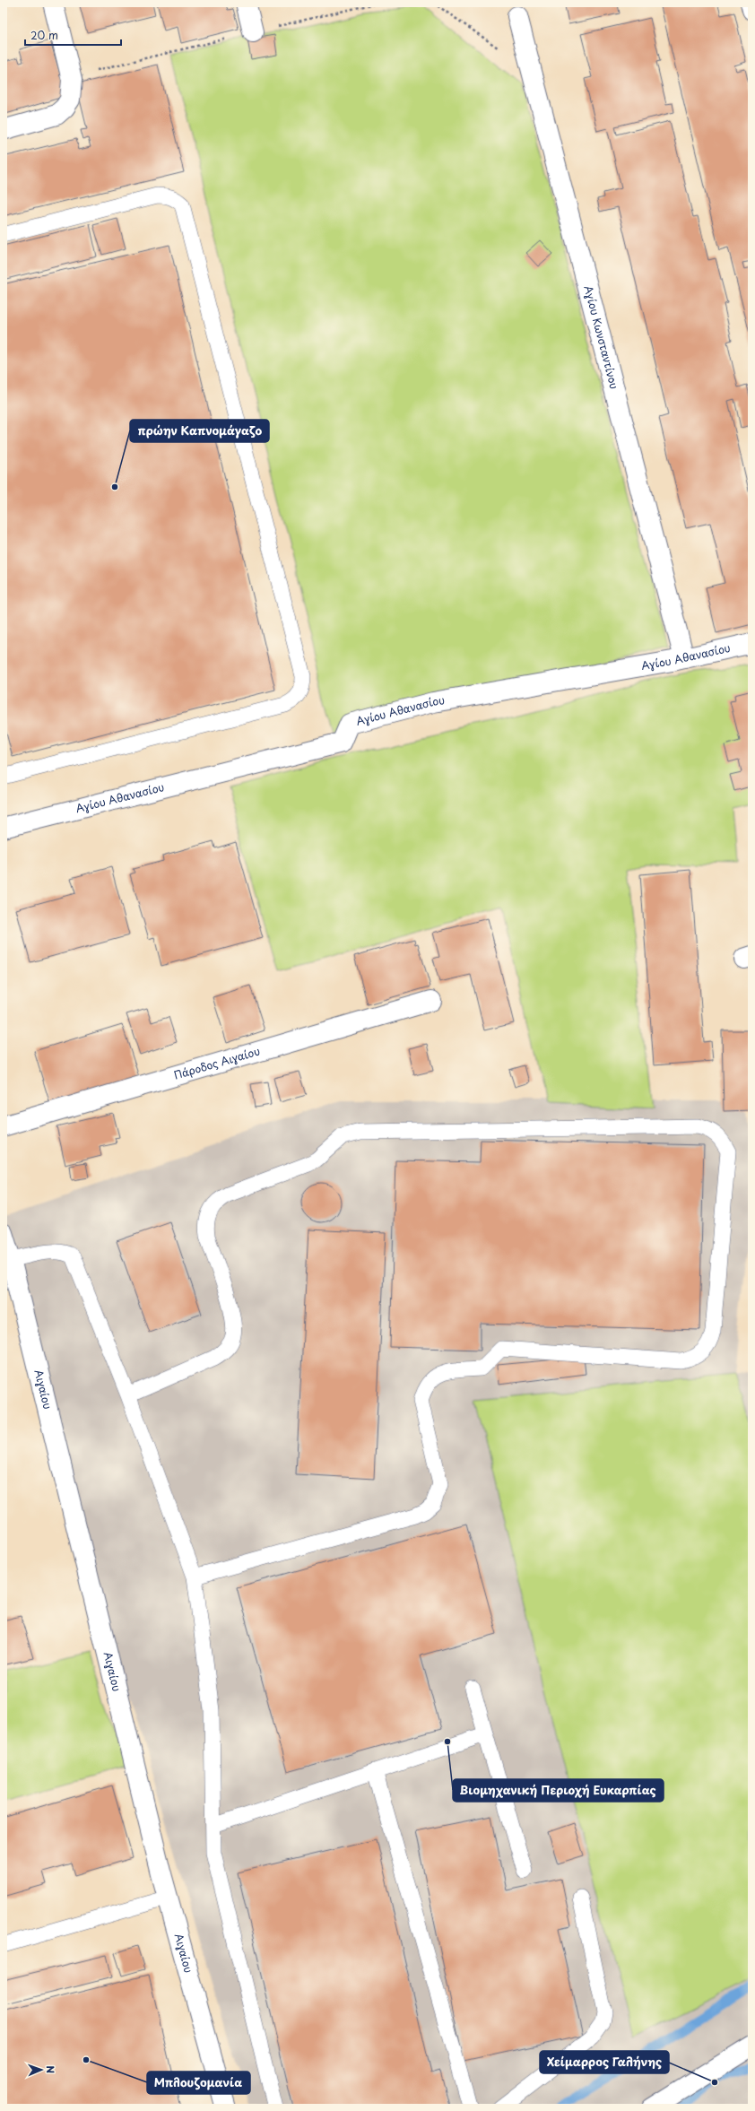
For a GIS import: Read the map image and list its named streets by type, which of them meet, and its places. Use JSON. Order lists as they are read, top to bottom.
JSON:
{
  "streets": {
    "street": [
      "Αγίου Κωνσταντίνου",
      "Αγίου Αθανασίου",
      "Πάροδος Αιγαίου",
      "Αιγαίου"
    ]
  },
  "crossings": [
    ["Αγίου Κωνσταντίνου", "Αγίου Αθανασίου"]
  ],
  "places": [
    "πρώην Καπνομάγαζο",
    "Βιομηχανική Περιοχή Ευκαρπίας",
    "Μπλουζομανία",
    "Χείμαρρος Γαλήνης"
  ],
  "scale_bar": "20 m",
  "north": "right"
}
